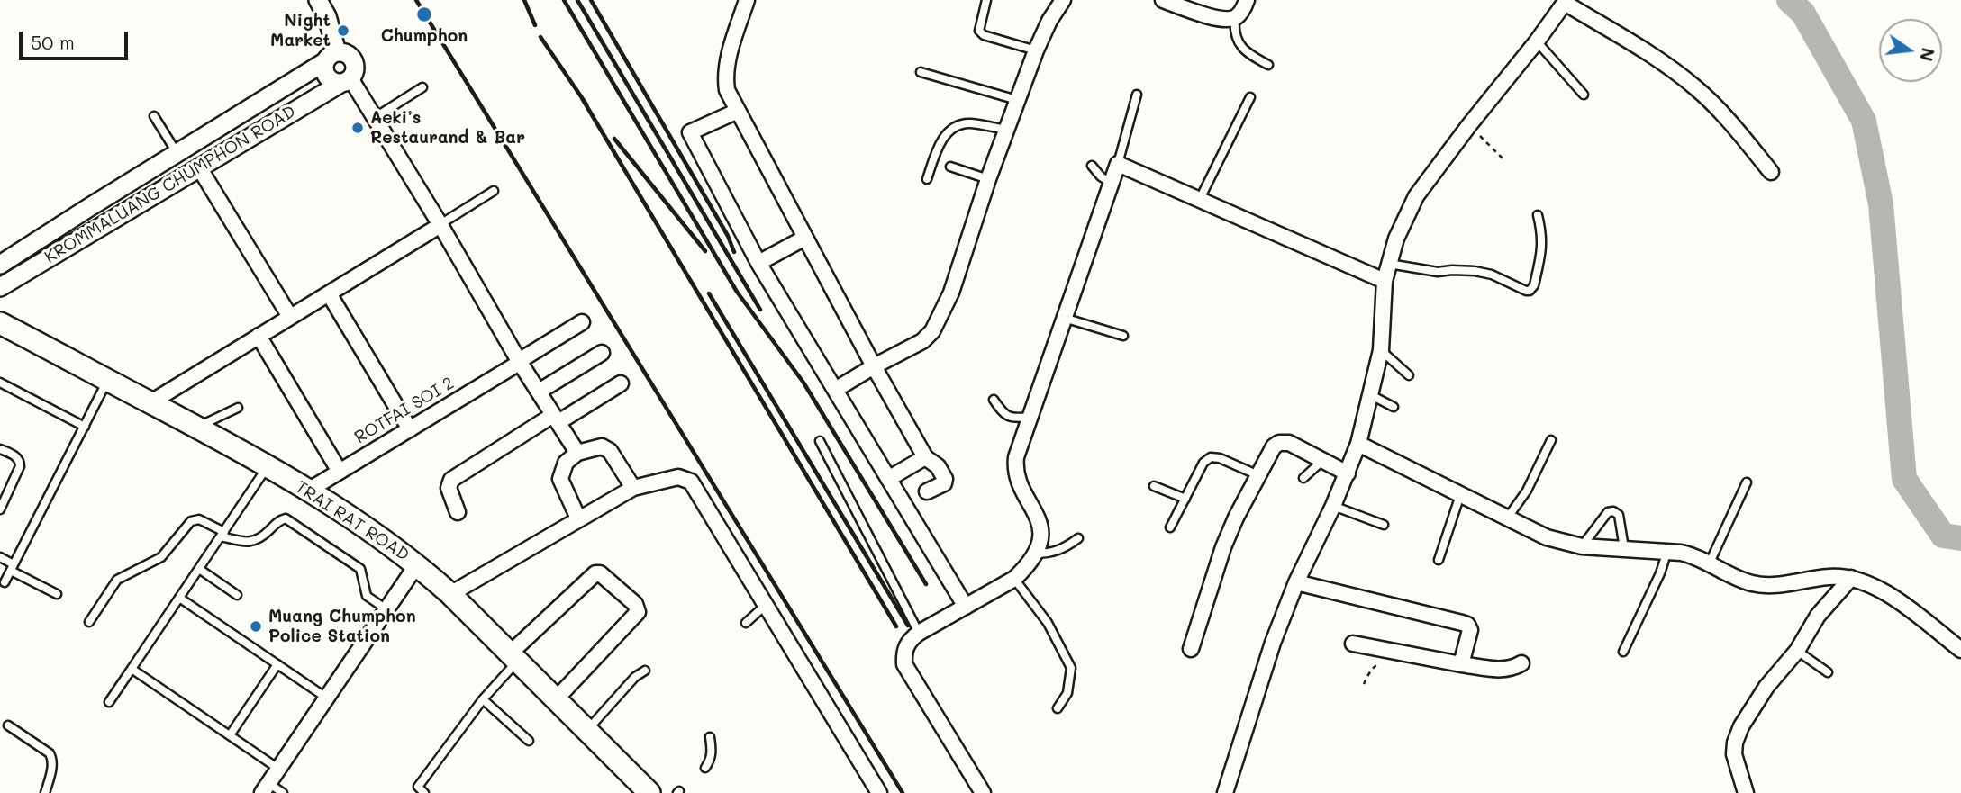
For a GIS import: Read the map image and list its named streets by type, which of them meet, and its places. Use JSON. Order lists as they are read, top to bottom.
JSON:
{
  "streets": {
    "main road": ["TRAI RAT ROAD"],
    "street": ["KROMMALUANG CHUMPHON ROAD", "ROTFAI SOI 2"]
  },
  "crossings": [
    ["ROTFAI SOI 2", "TRAI RAT ROAD"]
  ],
  "places": [
    "Chumphon",
    "Night Market",
    "Aeki’s Restaurand & Bar",
    "Muang Chumphon Police Station"
  ],
  "scale_bar": "50 m",
  "north": "right"
}
